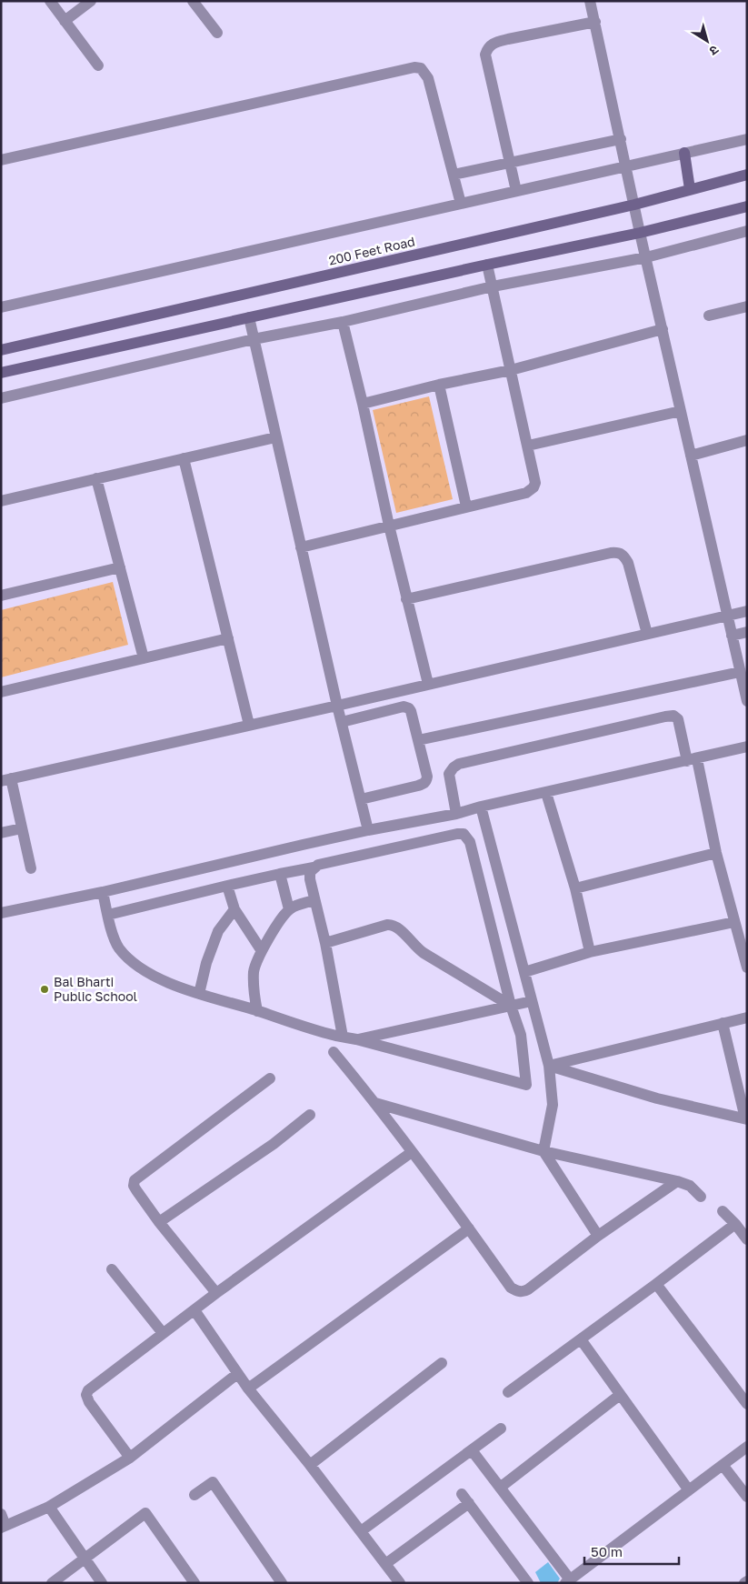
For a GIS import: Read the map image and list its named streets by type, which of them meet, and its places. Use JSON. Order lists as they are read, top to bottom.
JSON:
{
  "streets": {
    "street": ["200 Feet Road"]
  },
  "places": ["Bal Bharti Public School"],
  "scale_bar": "50 m",
  "north": "bottom right"
}
